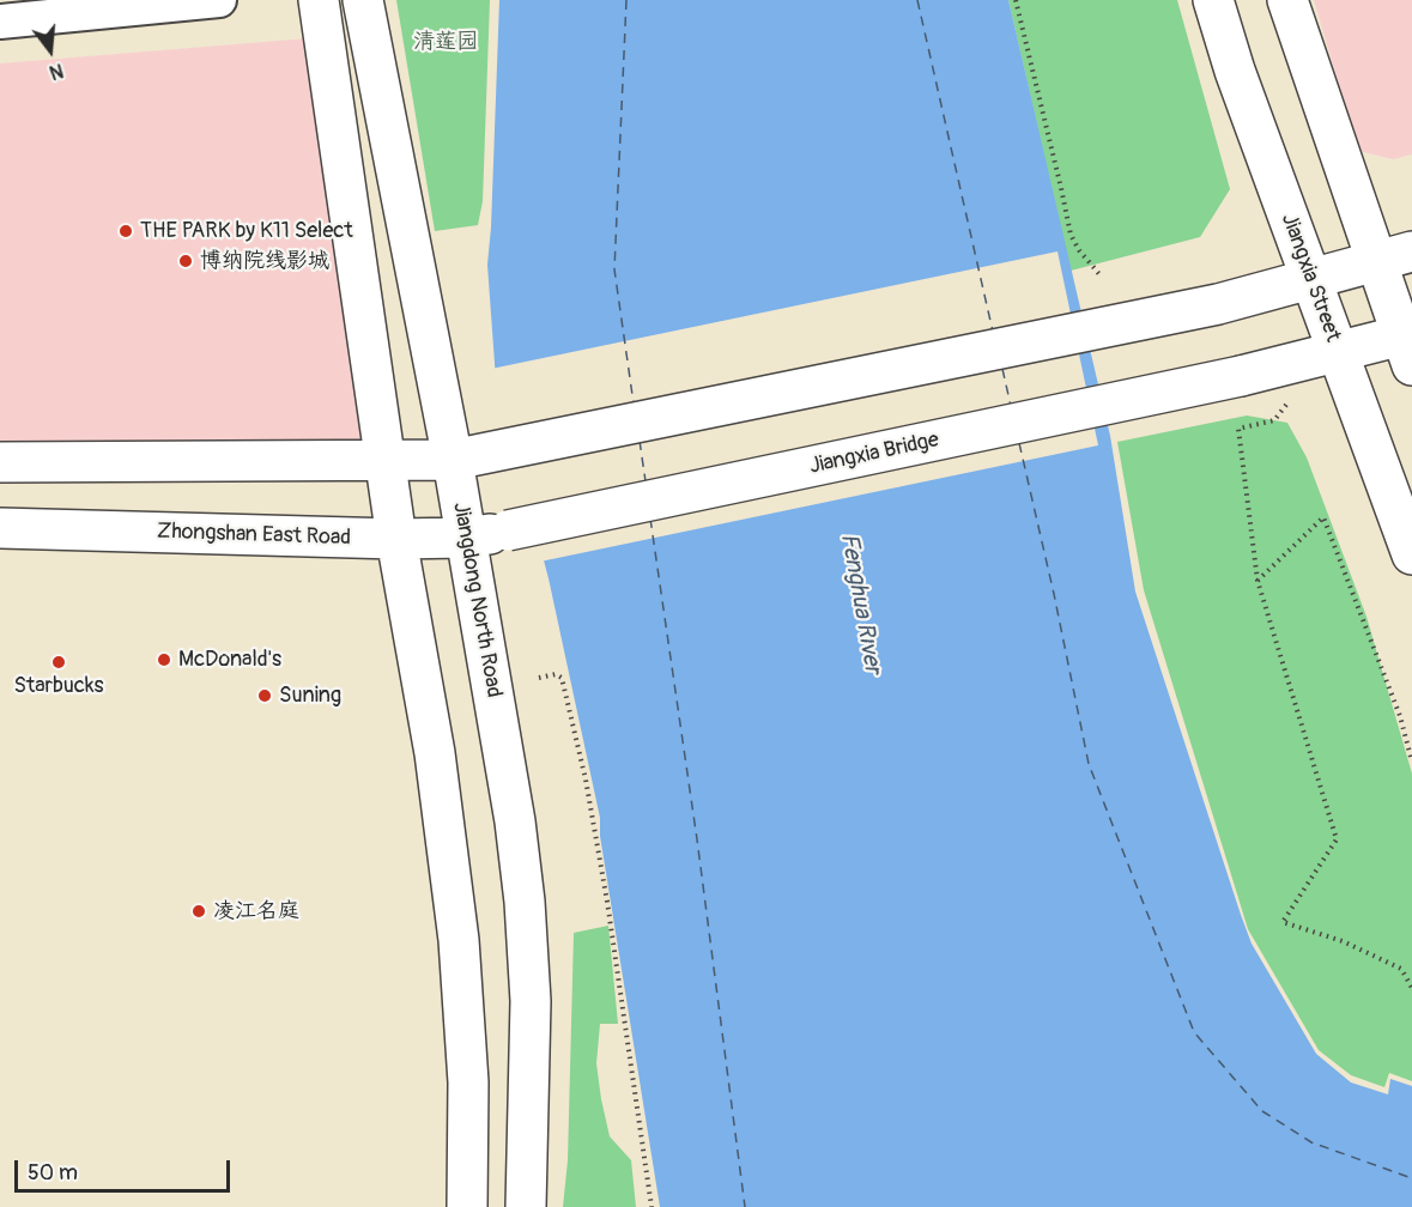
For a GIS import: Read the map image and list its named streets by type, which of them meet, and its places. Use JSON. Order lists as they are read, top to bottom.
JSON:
{
  "streets": {
    "main road": [
      "Jiangxia Street",
      "Jiangxia Bridge",
      "Zhongshan East Road",
      "Jiangdong North Road"
    ]
  },
  "crossings": [
    ["Jiangxia Street", "Jiangxia Bridge"],
    ["Jiangxia Bridge", "Zhongshan East Road"],
    ["Zhongshan East Road", "Jiangdong North Road"]
  ],
  "water": ["Fenghua Rıver"],
  "parks": ["清莲园"],
  "places": [
    "THE PARK by K11 Select",
    "博纳院线影城",
    "McDonald's",
    "Starbucks",
    "Suning",
    "凌江名庭"
  ],
  "scale_bar": "50 m",
  "north": "bottom"
}
